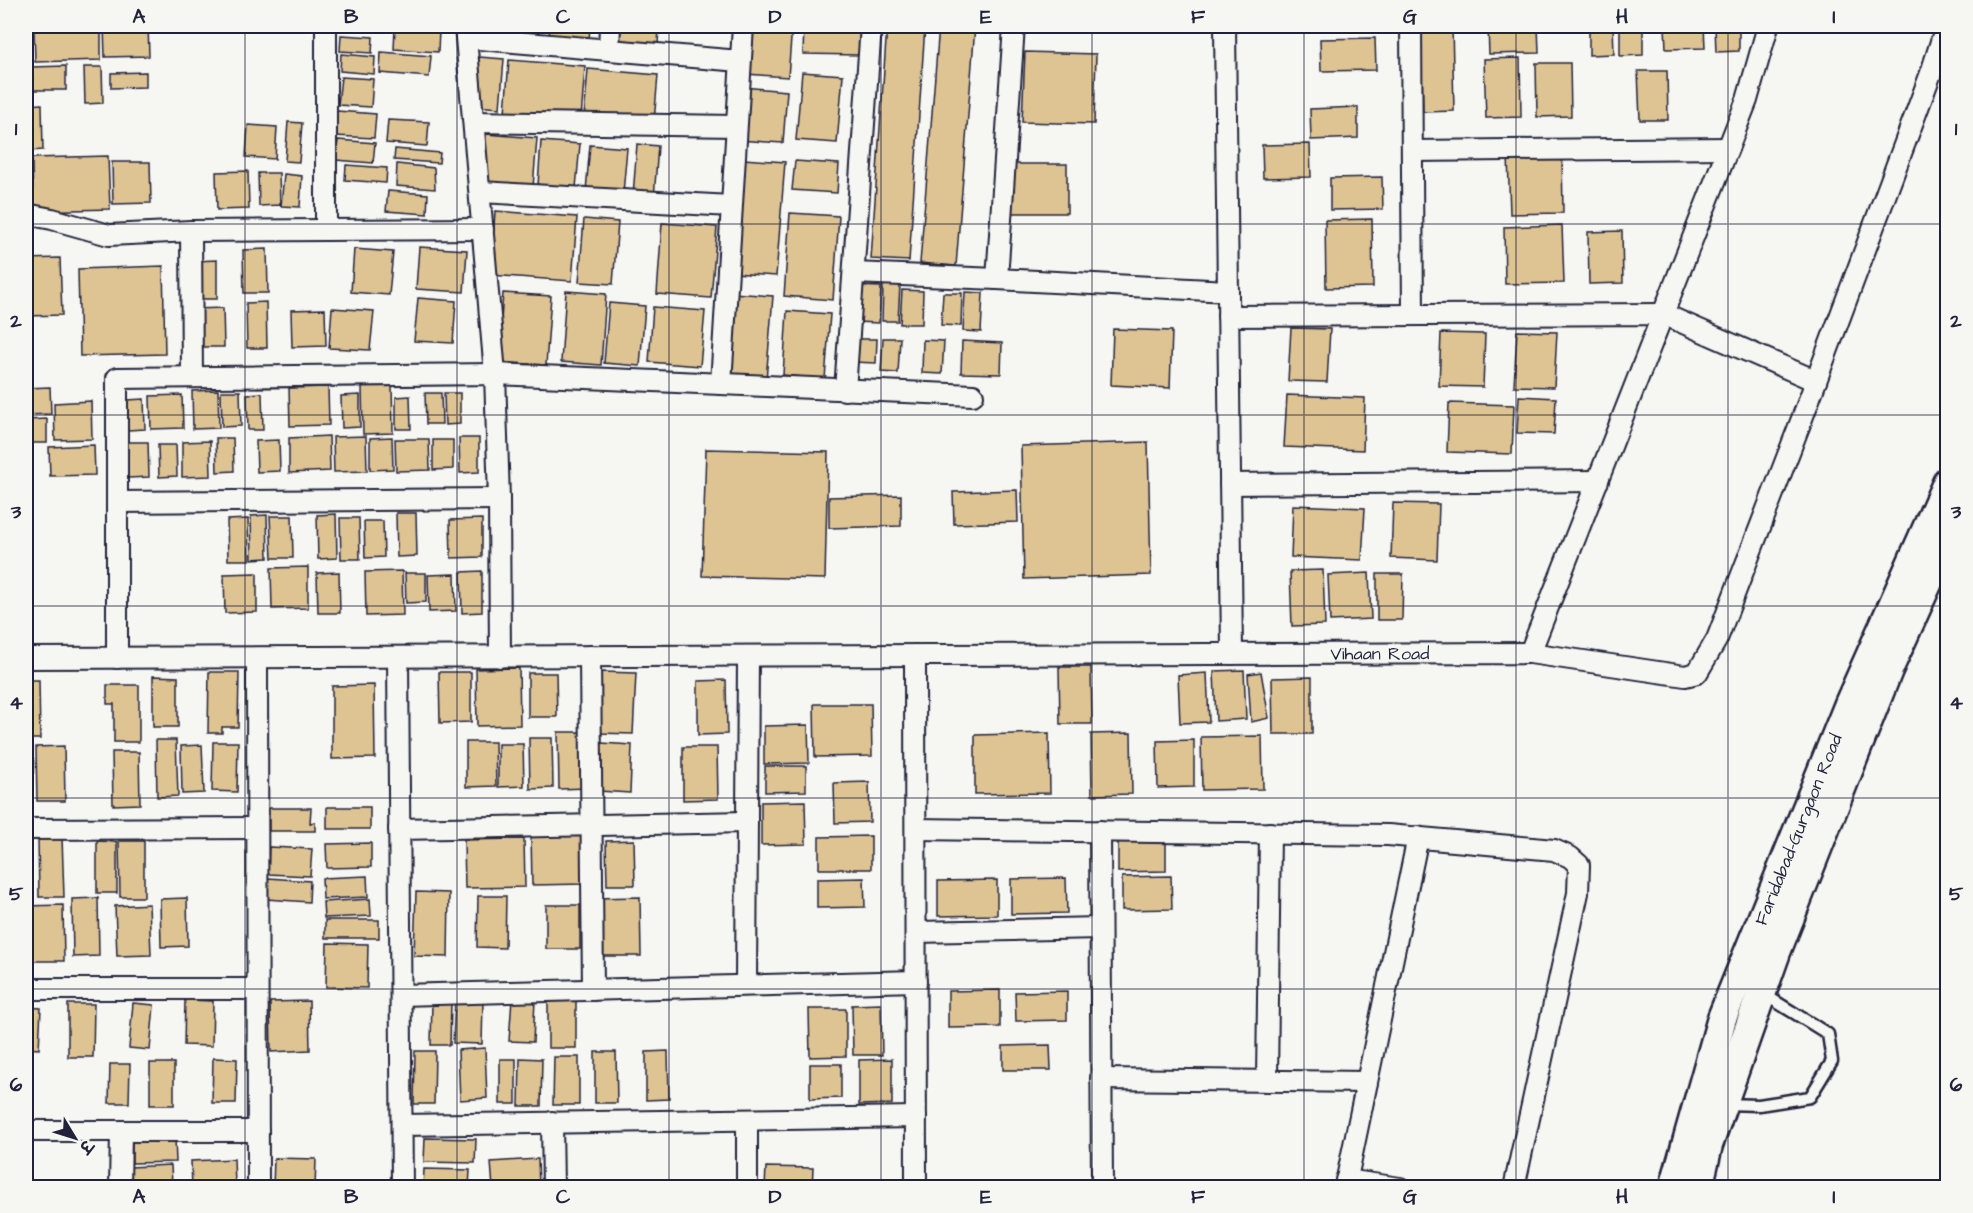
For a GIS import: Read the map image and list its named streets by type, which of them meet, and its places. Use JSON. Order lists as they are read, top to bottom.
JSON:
{
  "streets": {
    "main road": ["Faridabad-Gurgaon Road"],
    "street": ["Vihaan Road"]
  },
  "north": "bottom right",
  "grid": {
    "columns": [
      "A",
      "B",
      "C",
      "D",
      "E",
      "F",
      "G",
      "H",
      "I"
    ],
    "rows": [
      "1",
      "2",
      "3",
      "4",
      "5",
      "6"
    ]
  }
}
